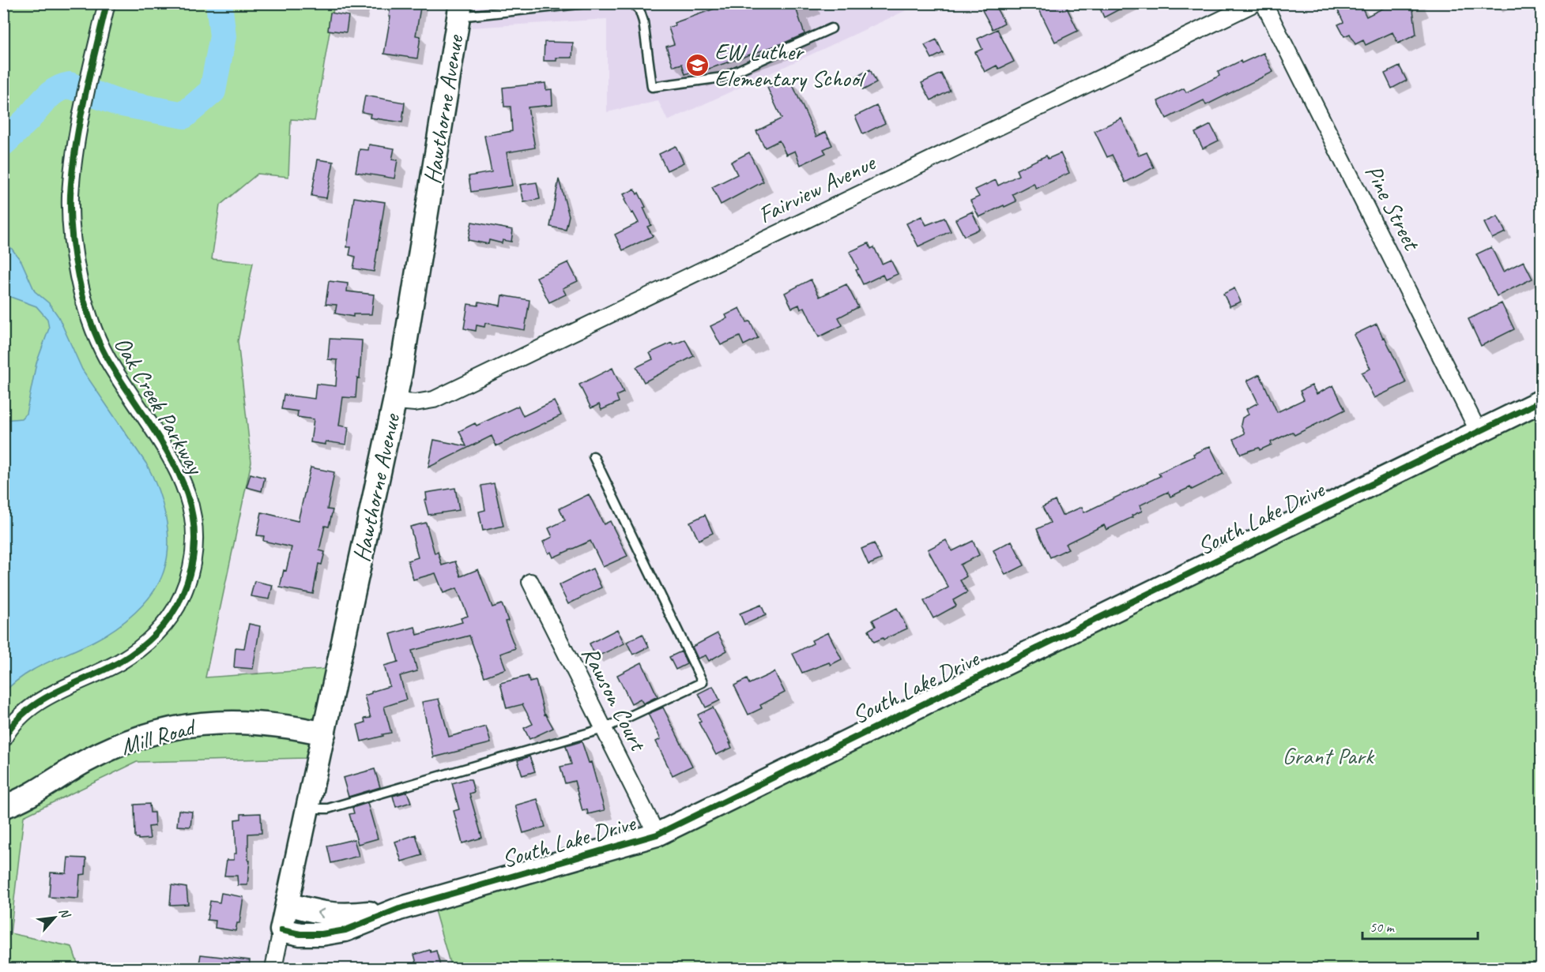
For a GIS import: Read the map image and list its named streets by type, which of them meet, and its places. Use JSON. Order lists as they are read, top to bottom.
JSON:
{
  "streets": {
    "street": [
      "Hawthorne Avenue",
      "Fairview Avenue",
      "Pine Street",
      "Oak Creek Parkway",
      "South Lake Drive",
      "Rawson Court",
      "Mill Road"
    ]
  },
  "crossings": [
    ["Hawthorne Avenue", "Fairview Avenue"],
    ["Hawthorne Avenue", "South Lake Drive"],
    ["Hawthorne Avenue", "Mill Road"],
    ["Pine Street", "South Lake Drive"],
    ["South Lake Drive", "Rawson Court"]
  ],
  "parks": ["Grant Park"],
  "places": {
    "school or university": ["EW Luther Elementary School"]
  },
  "scale_bar": "50 m",
  "north": "top right"
}
